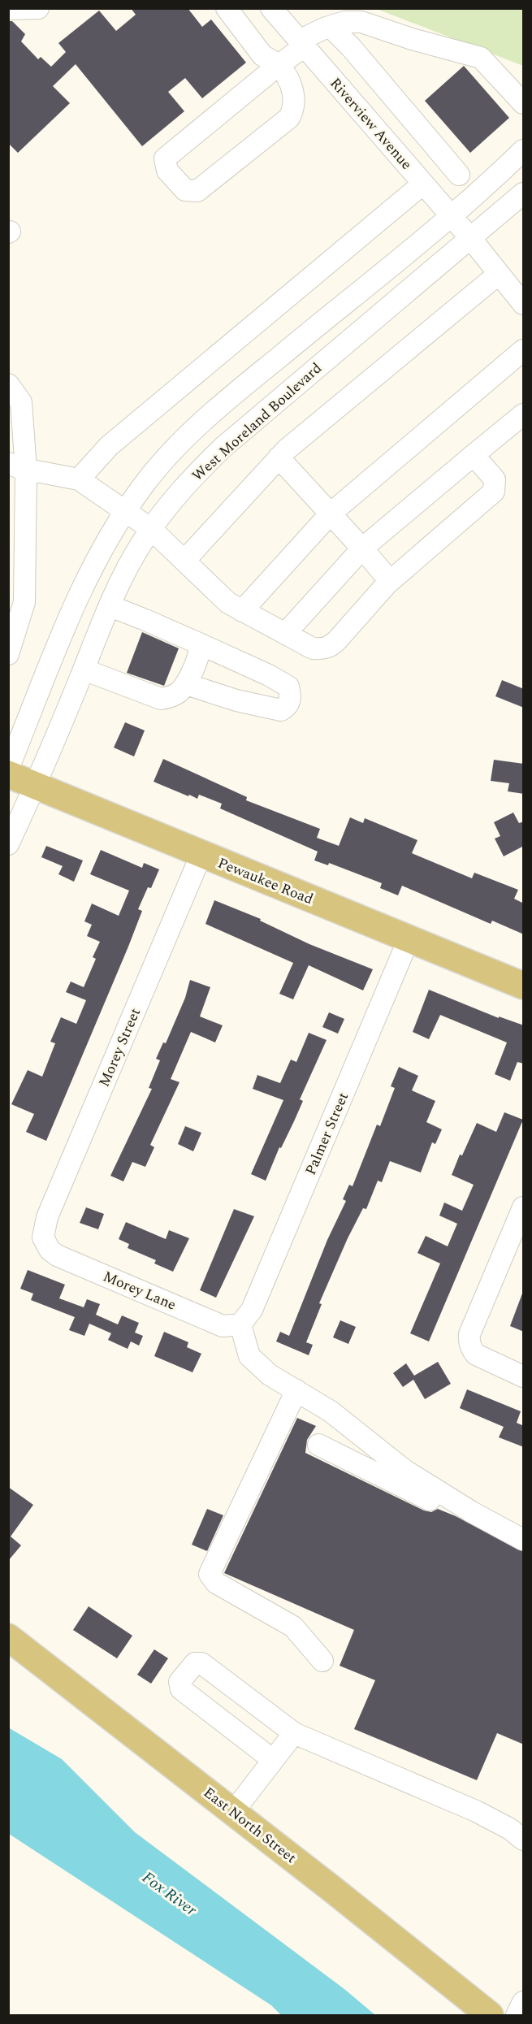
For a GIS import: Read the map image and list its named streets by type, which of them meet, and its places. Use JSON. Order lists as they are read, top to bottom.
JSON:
{
  "streets": {
    "main road": ["Pewaukee Road", "East North Street"],
    "street": [
      "Riverview Avenue",
      "West Moreland Boulevard",
      "Morey Street",
      "Palmer Street",
      "Morey Lane"
    ]
  },
  "crossings": [
    ["Riverview Avenue", "West Moreland Boulevard"],
    ["West Moreland Boulevard", "Pewaukee Road"],
    ["Pewaukee Road", "Morey Street"],
    ["Pewaukee Road", "Palmer Street"],
    ["Morey Street", "Morey Lane"],
    ["Palmer Street", "Morey Lane"]
  ],
  "water": ["Fox River"]
}
